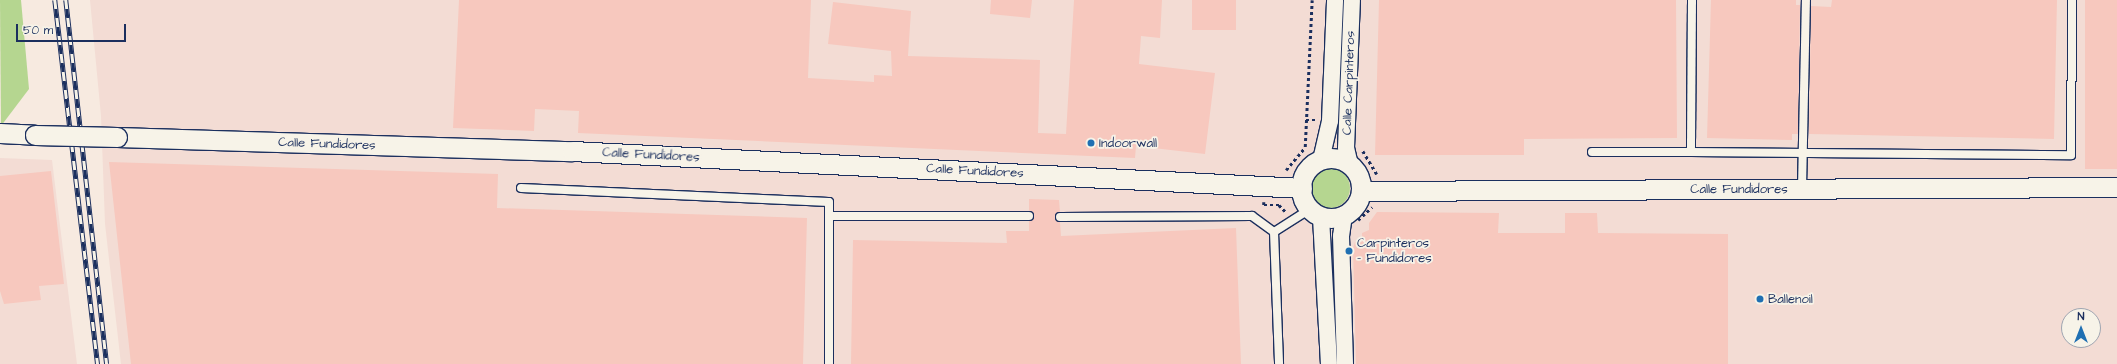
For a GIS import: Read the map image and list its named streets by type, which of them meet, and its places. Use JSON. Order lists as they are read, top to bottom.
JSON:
{
  "streets": {
    "street": ["Calle Carpinteros", "Calle Fundidores"]
  },
  "crossings": [
    ["Calle Carpinteros", "Calle Fundidores"]
  ],
  "places": ["Indoorwall", "Carpinteros - Fundidores", "Ballenoil"],
  "scale_bar": "50 m",
  "north": "top"
}
